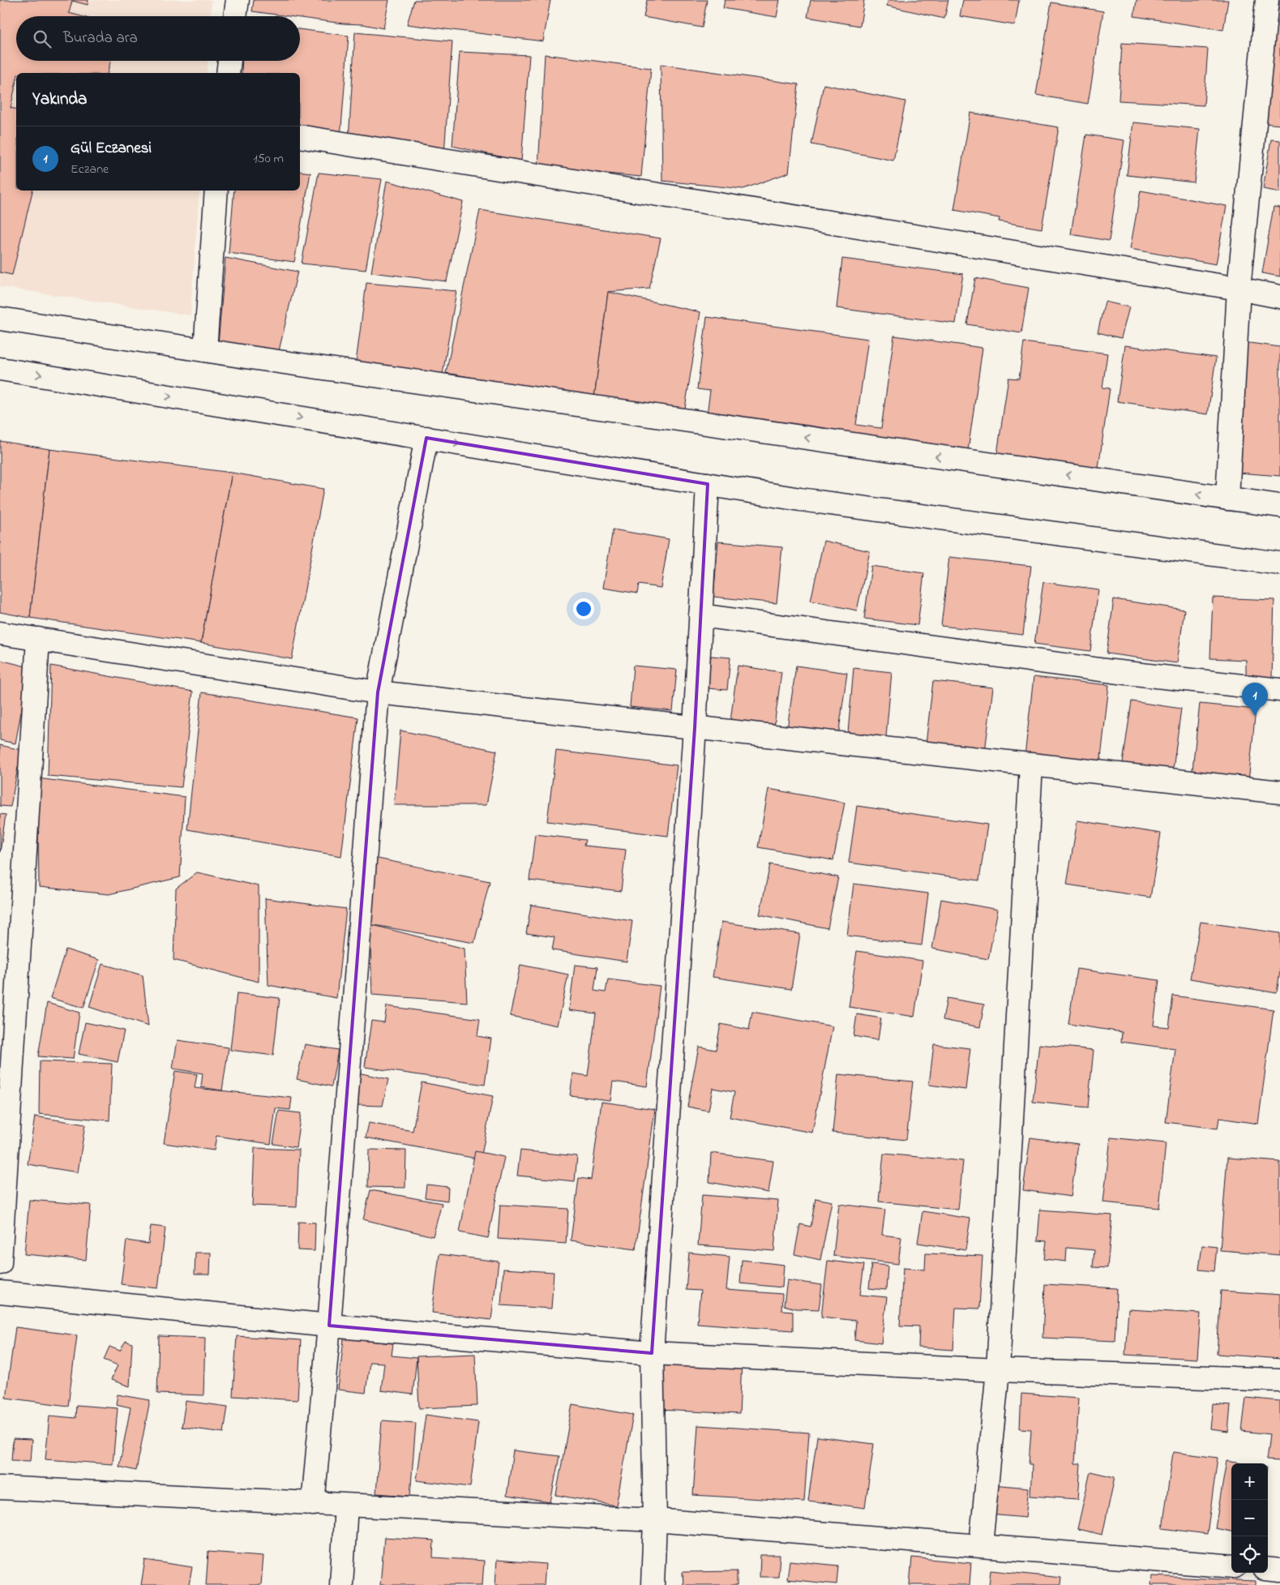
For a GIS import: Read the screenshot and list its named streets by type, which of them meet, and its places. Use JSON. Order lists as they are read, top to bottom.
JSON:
{
  "page": {
    "search": "Burada ara",
    "heading": "Yakında",
    "list": [
      {
        "mark": "1",
        "name": "Gül Eczanesi",
        "note": "Eczane",
        "value": "150 m"
      }
    ],
    "pins": "1",
    "map_buttons": ["+", "−"]
  }
}
